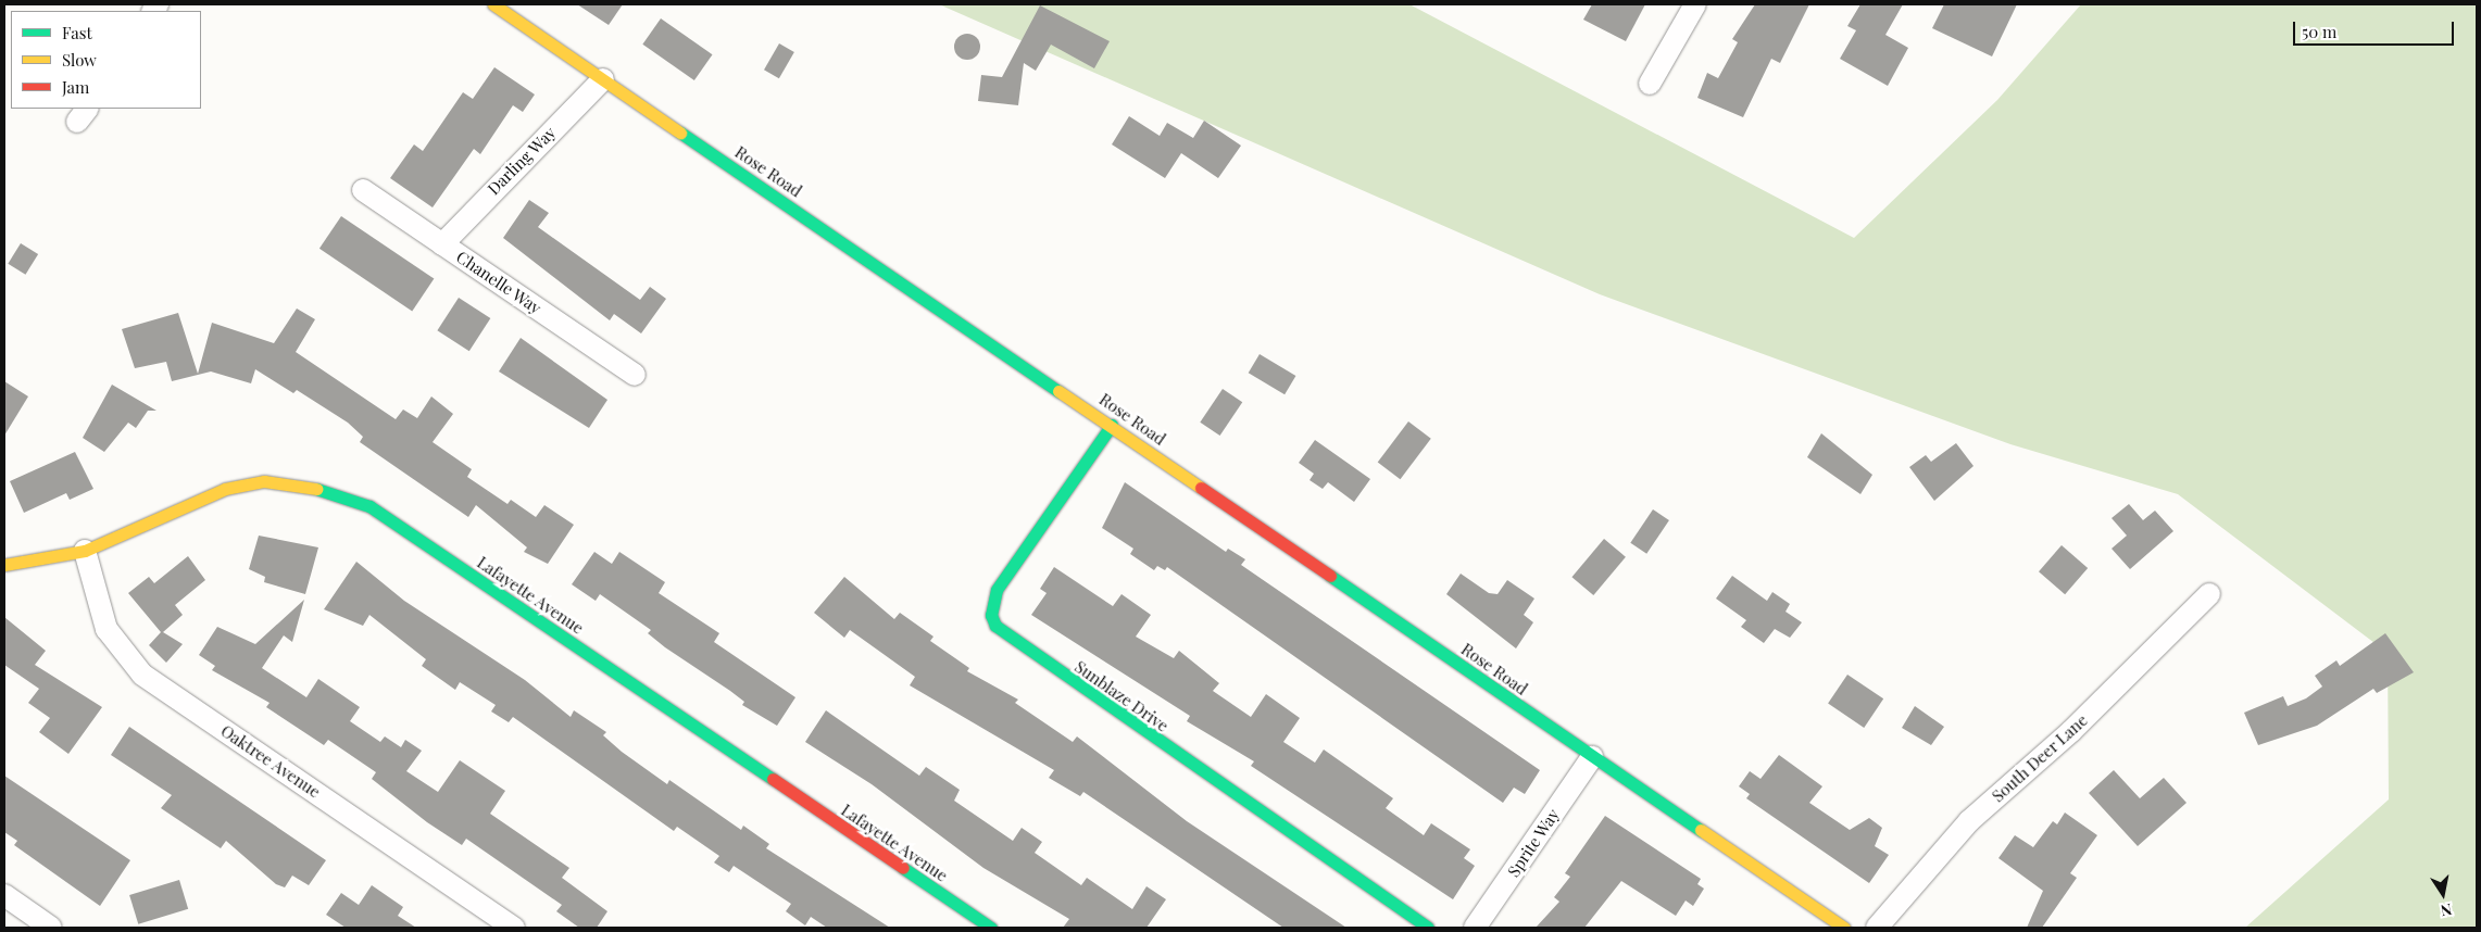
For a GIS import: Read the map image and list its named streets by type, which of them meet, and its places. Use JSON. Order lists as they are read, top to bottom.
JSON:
{
  "streets": {
    "street": [
      "Darling Way",
      "Rose Road",
      "Chanelle Way",
      "Lafayette Avenue",
      "Sunblaze Drive",
      "South Deer Lane",
      "Oaktree Avenue",
      "Sprite Way"
    ]
  },
  "crossings": [
    ["Darling Way", "Rose Road"],
    ["Darling Way", "Chanelle Way"],
    ["Rose Road", "Sunblaze Drive"],
    ["Rose Road", "Sprite Way"],
    ["Lafayette Avenue", "Oaktree Avenue"]
  ],
  "legend": ["Fast", "Slow", "Jam"],
  "scale_bar": "50 m",
  "north": "bottom"
}
